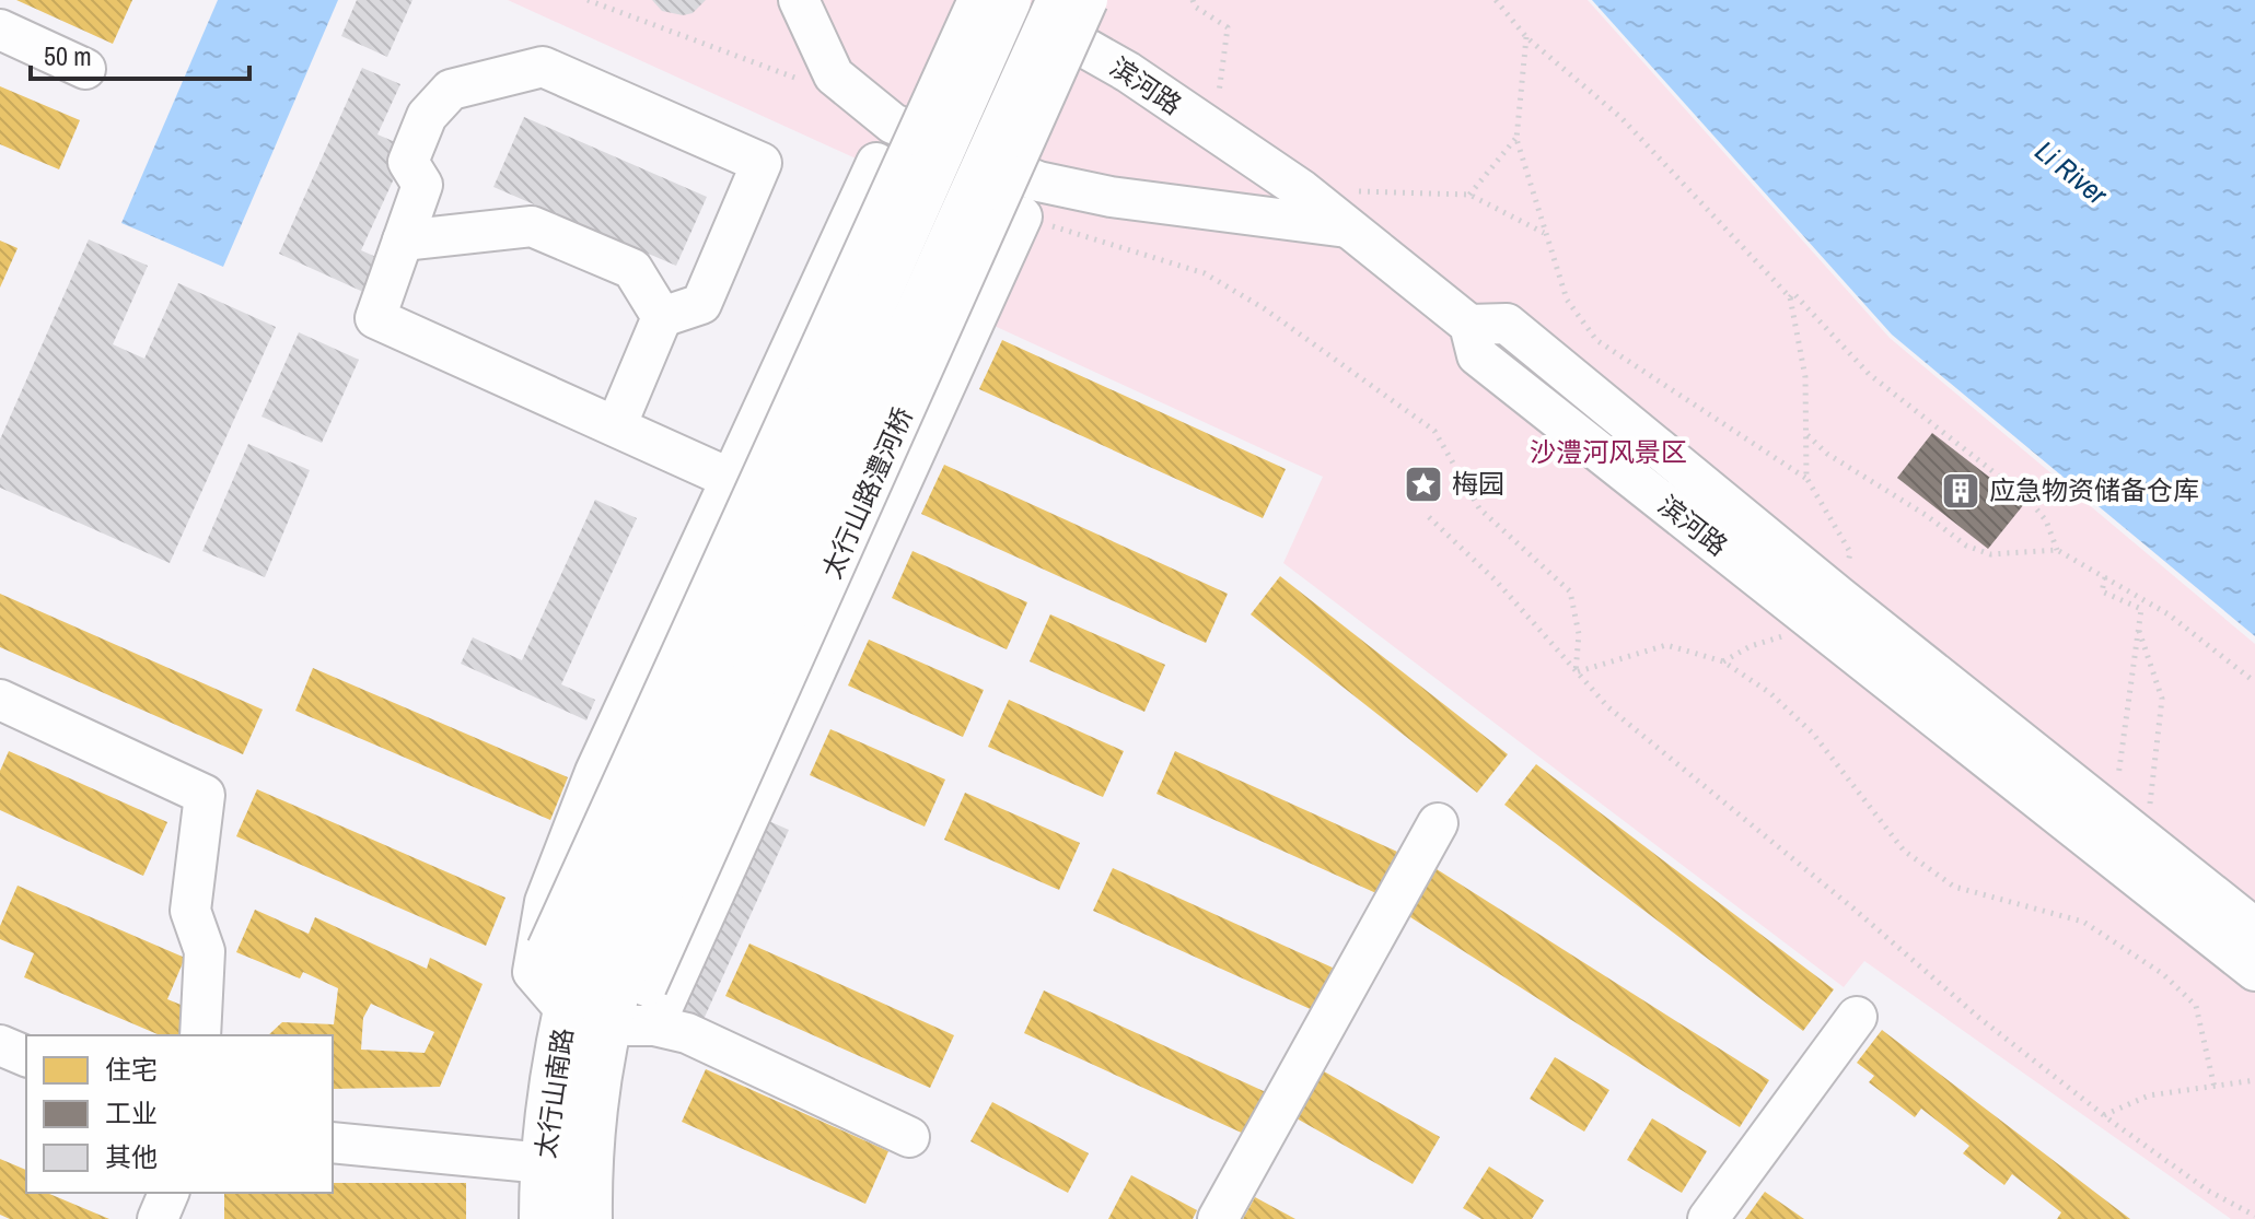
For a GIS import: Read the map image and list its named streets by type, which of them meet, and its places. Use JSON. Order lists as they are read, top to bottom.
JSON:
{
  "streets": {
    "main road": ["太行山路澧河桥", "太行山南路"],
    "street": ["滨河路"]
  },
  "crossings": [
    ["滨河路", "太行山路澧河桥"],
    ["太行山路澧河桥", "太行山南路"]
  ],
  "water": ["Li River"],
  "parks": ["沙澧河风景区"],
  "places": {
    "place": ["梅园"],
    "building": ["应急物资储备仓库"]
  },
  "legend": ["住宅", "工业", "其他"],
  "scale_bar": "50 m"
}
